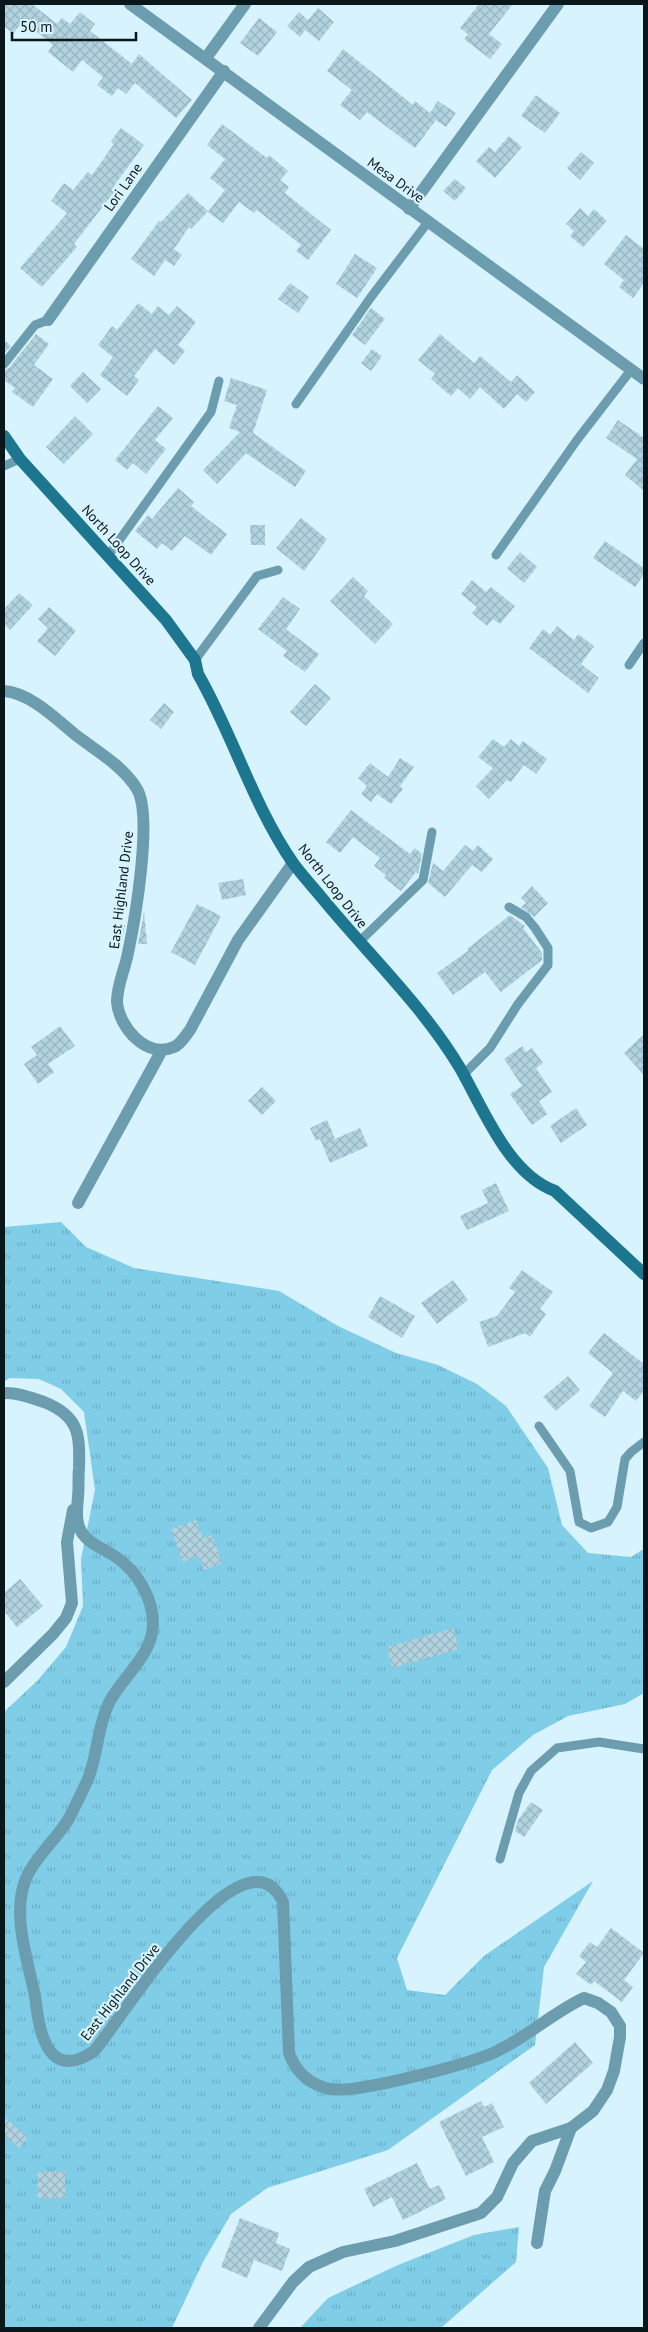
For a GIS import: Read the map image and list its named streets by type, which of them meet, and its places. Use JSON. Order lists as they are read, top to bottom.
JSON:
{
  "streets": {
    "street": [
      "Mesa Drive",
      "Lori Lane",
      "North Loop Drive",
      "East Highland Drive"
    ]
  },
  "crossings": [
    ["Mesa Drive", "Lori Lane"]
  ],
  "scale_bar": "50 m"
}
